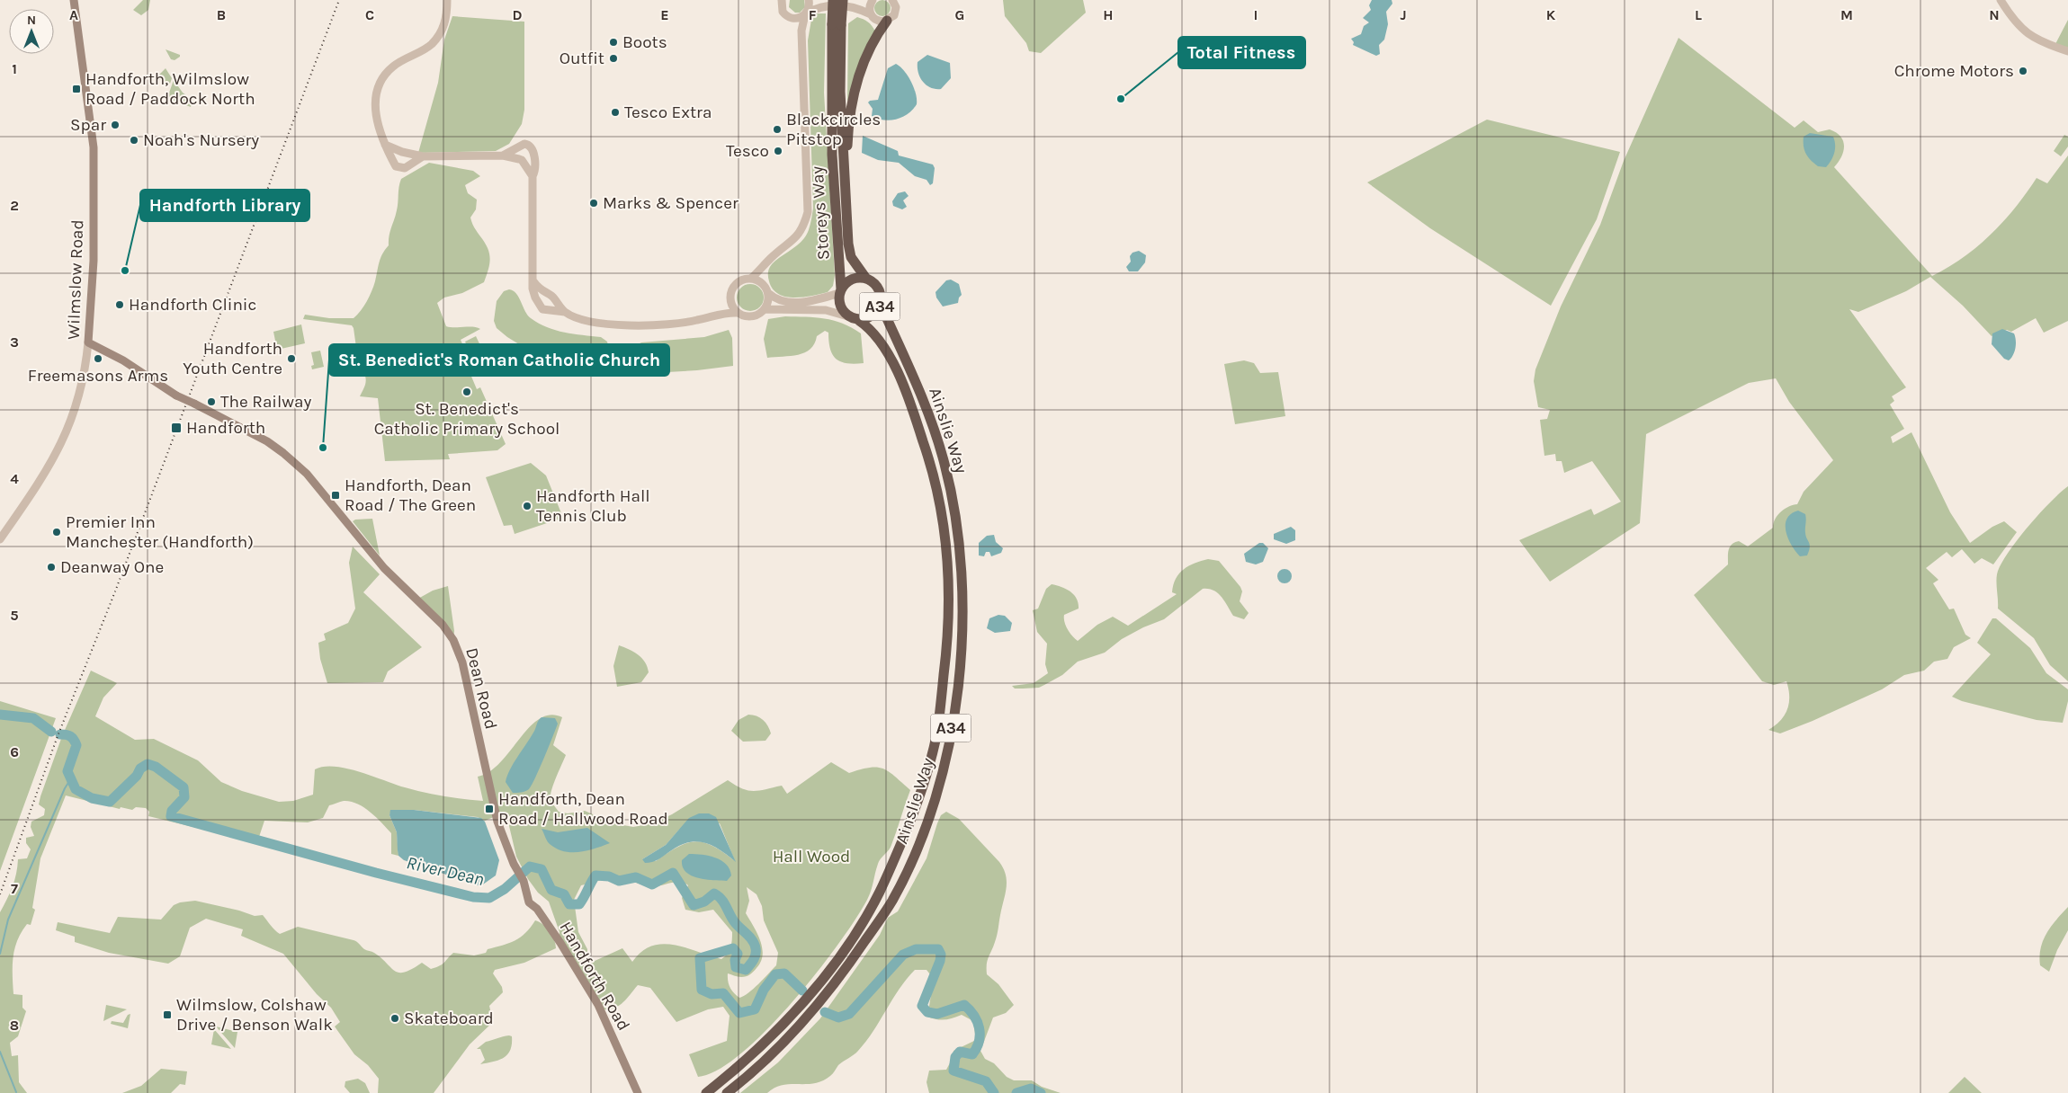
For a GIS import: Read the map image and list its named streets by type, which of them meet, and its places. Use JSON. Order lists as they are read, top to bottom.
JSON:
{
  "streets": {
    "highway": ["Storeys Way", "A34", "Ainslie Way"],
    "main road": ["Wilmslow Road", "Dean Road", "Handforth Road"]
  },
  "crossings": [
    ["Storeys Way", "A34"],
    ["Storeys Way", "Ainslie Way"],
    ["Wilmslow Road", "Dean Road"],
    ["A34", "Ainslie Way"],
    ["Dean Road", "Handforth Road"]
  ],
  "water": ["River Dean"],
  "parks": ["Hall Wood"],
  "places": {
    "other": [
      "Boots",
      "Outfit",
      "Chrome Motors",
      "Total Fitness",
      "Tesco Extra",
      "Spar",
      "Blackcircles Pitstop",
      "Noah's Nursery",
      "Tesco",
      "Marks & Spencer",
      "Handforth Library",
      "Handforth Clinic",
      "Freemasons Arms",
      "Handforth Youth Centre",
      "St. Benedict's Catholic Primary School",
      "The Railway",
      "St. Benedict's Roman Catholic Church",
      "Handforth Hall Tennis Club",
      "Premier Inn Manchester (Handforth)",
      "Deanway One",
      "Skateboard"
    ],
    "transit": [
      "Handforth, Wilmslow Road / Paddock North",
      "Handforth",
      "Handforth, Dean Road / The Green",
      "Handforth, Dean Road / Hallwood Road",
      "Wilmslow, Colshaw Drive / Benson Walk"
    ]
  },
  "north": "top",
  "grid": {
    "columns": [
      "A",
      "B",
      "C",
      "D",
      "E",
      "F",
      "G",
      "H",
      "I",
      "J",
      "K",
      "L",
      "M",
      "N"
    ],
    "rows": [
      "1",
      "2",
      "3",
      "4",
      "5",
      "6",
      "7",
      "8"
    ]
  }
}
